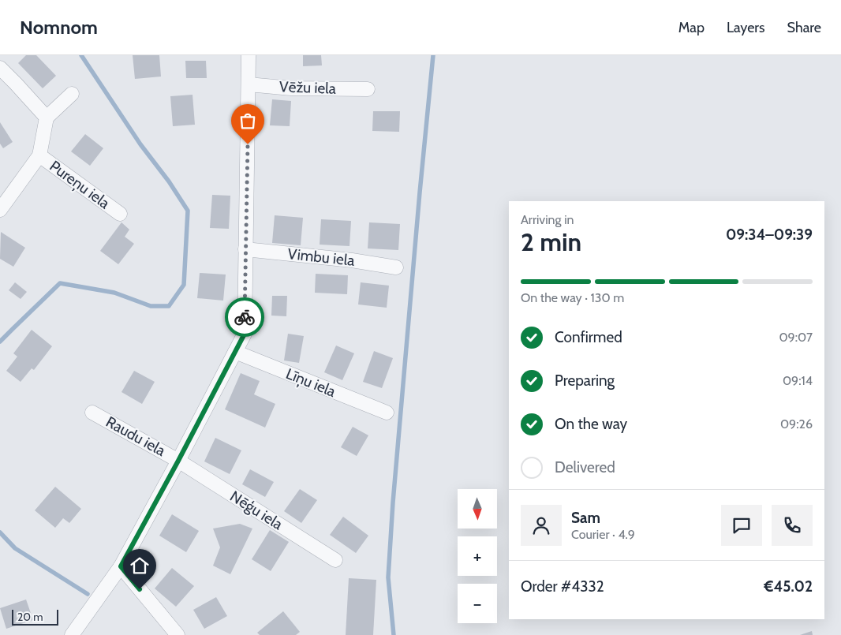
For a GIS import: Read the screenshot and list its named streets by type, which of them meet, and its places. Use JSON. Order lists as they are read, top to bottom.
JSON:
{
  "streets": {
    "street": [
      "Vēžu iela",
      "Pureņu iela",
      "Vimbu iela",
      "Līņu iela",
      "Raudu iela",
      "Nēģu iela"
    ]
  },
  "crossings": [
    ["Raudu iela", "Nēģu iela"]
  ],
  "scale_bar": "20 m",
  "north": "bottom",
  "page": {
    "header": "Nomnom",
    "nav": ["Map", "Layers", "Share"],
    "heading": ["2 min", "Arriving in", "09:34–09:39"],
    "panel": [
      "Sam",
      "Courier · 4.9",
      "Order #4332",
      "€45.02"
    ],
    "bar": "On the way · 130 m",
    "list": [
      ["Confirmed", "09:07"],
      ["Preparing", "09:14"],
      ["On the way", "09:26"],
      "Delivered"
    ],
    "map_buttons": ["+", "−"],
    "scale": "20 m"
  }
}
